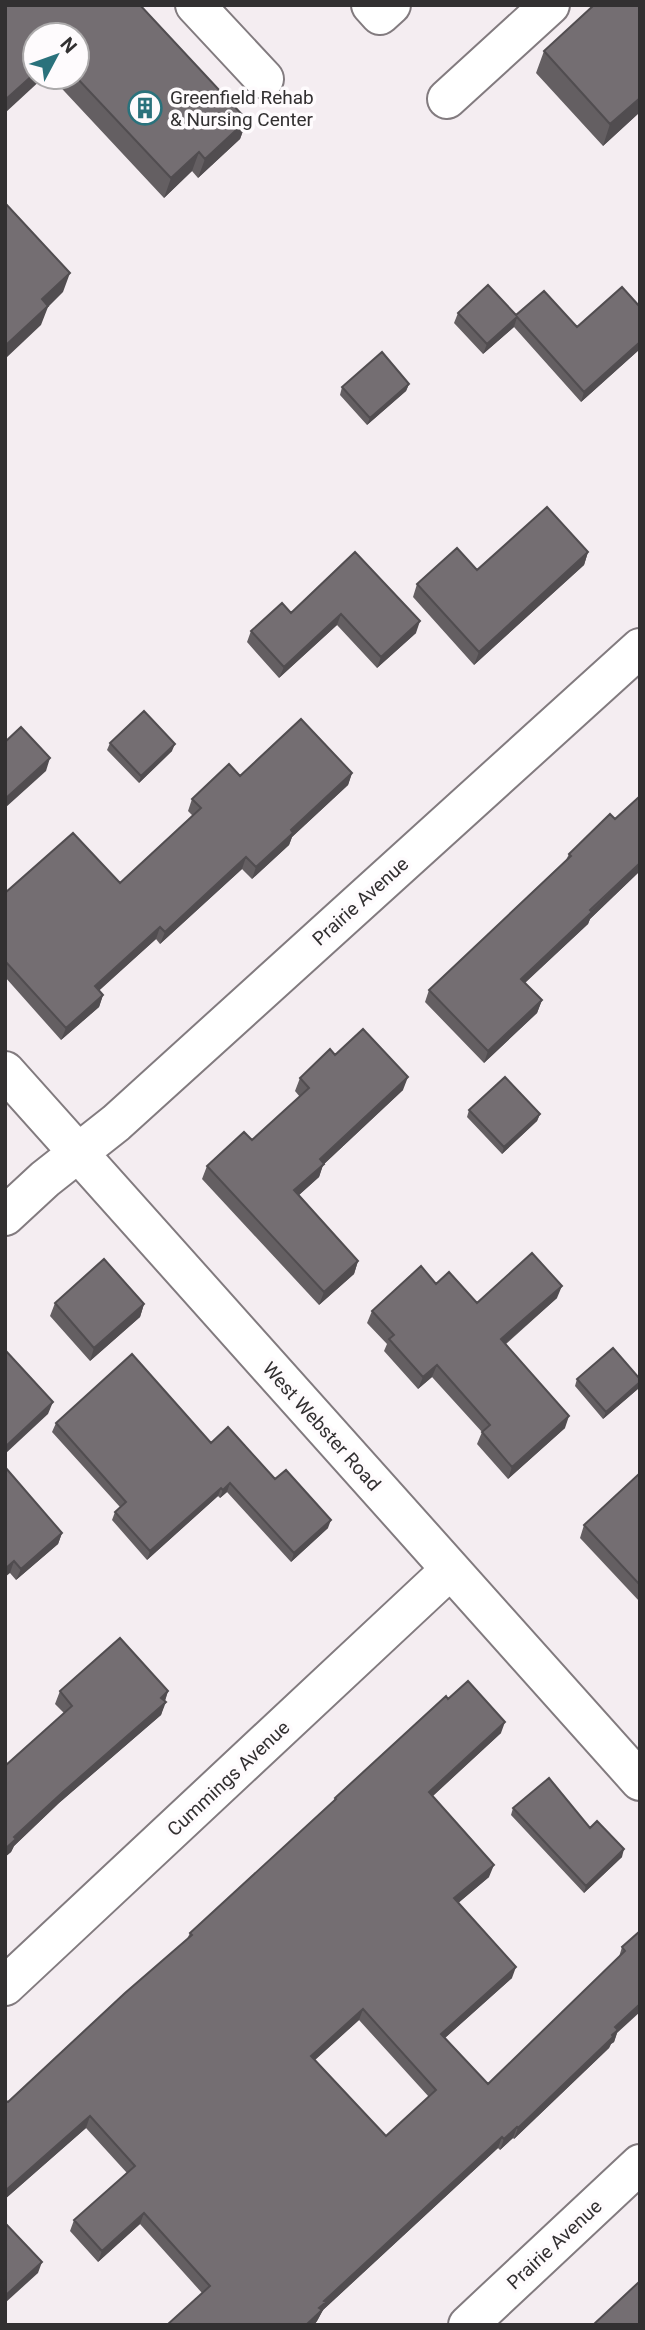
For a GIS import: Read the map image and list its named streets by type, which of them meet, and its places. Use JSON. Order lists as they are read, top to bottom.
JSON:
{
  "streets": {
    "street": ["Prairie Avenue", "West Webster Road", "Cummings Avenue"]
  },
  "crossings": [
    ["Prairie Avenue", "West Webster Road"],
    ["West Webster Road", "Cummings Avenue"]
  ],
  "places": {
    "building": ["Greenfield Rehab & Nursing Center"]
  },
  "north": "top right"
}
